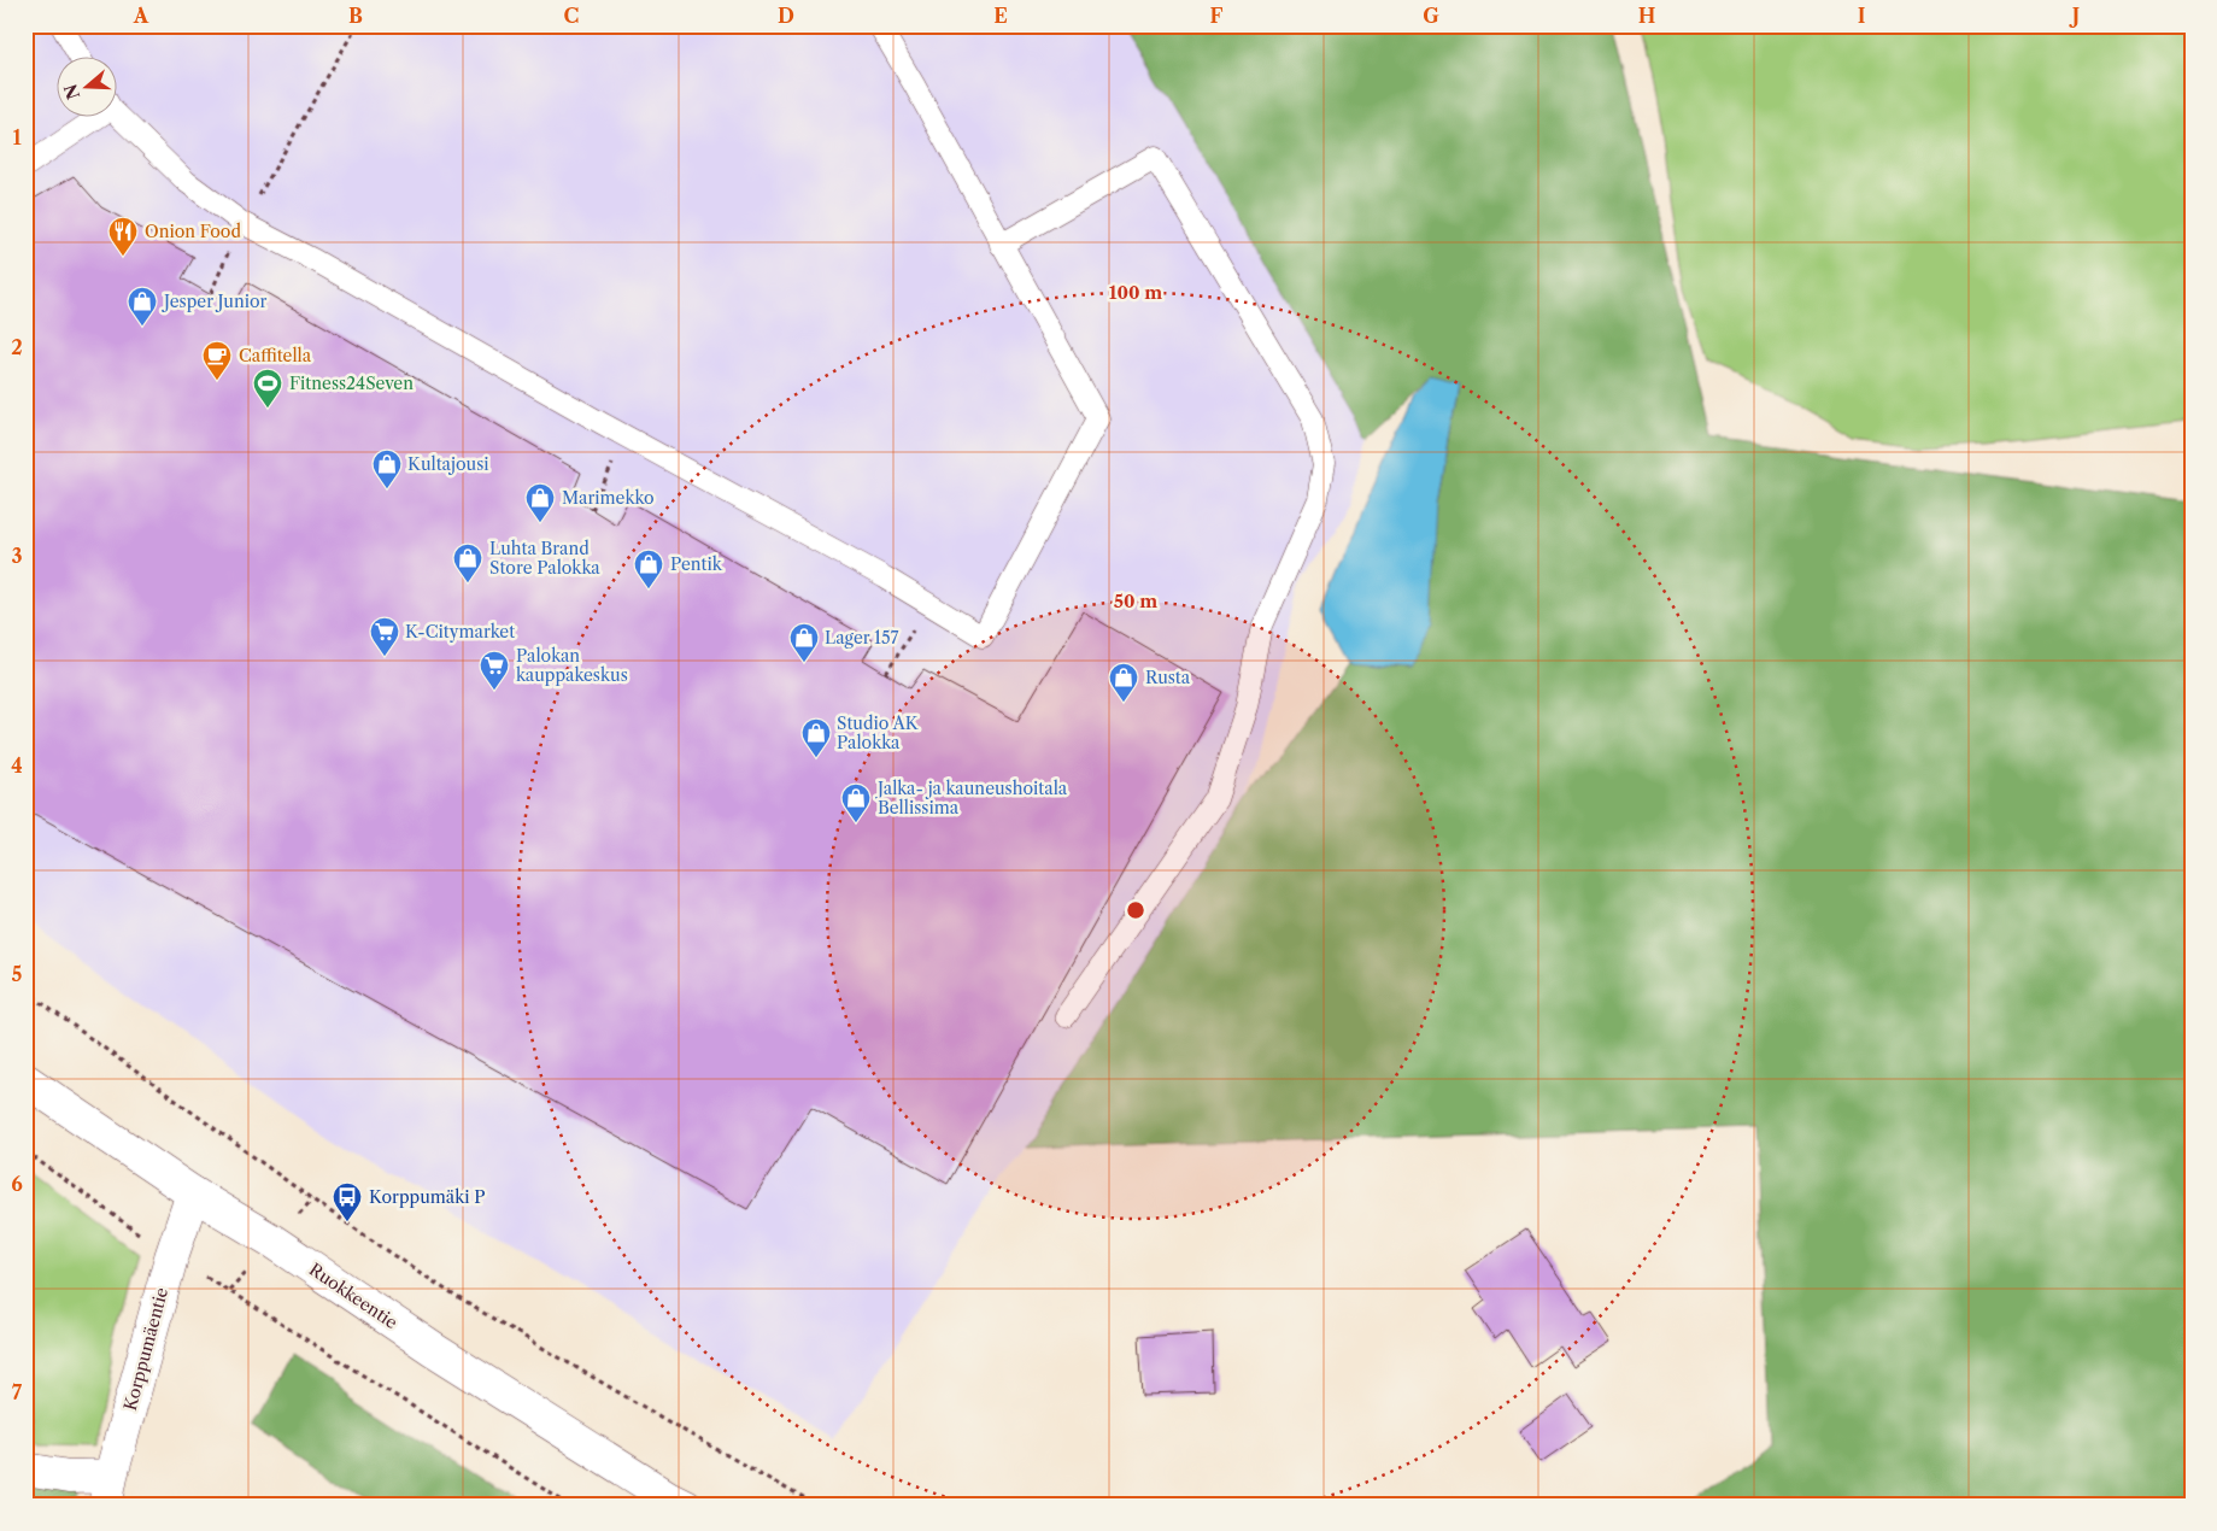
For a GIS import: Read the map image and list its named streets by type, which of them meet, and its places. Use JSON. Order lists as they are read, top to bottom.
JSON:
{
  "streets": {
    "street": ["Ruokkeentie", "Korppumäentie"]
  },
  "crossings": [
    ["Ruokkeentie", "Korppumäentie"]
  ],
  "places": {
    "restaurant": ["Onion Food"],
    "shop": [
      "Jesper Junior",
      "Kultajousi",
      "Marimekko",
      "Luhta Brand Store Palokka",
      "Pentik",
      "Lager 157",
      "Rusta",
      "Studio AK Palokka",
      "Jalka- ja kauneushoitala Bellissima"
    ],
    "cafe": ["Caffitella"],
    "sports": ["Fitness24Seven"],
    "supermarket": ["K-Citymarket", "Palokan kauppakeskus"],
    "bus stop": ["Korppumäki P"]
  },
  "north": "left",
  "grid": {
    "columns": [
      "A",
      "B",
      "C",
      "D",
      "E",
      "F",
      "G",
      "H",
      "I",
      "J"
    ],
    "rows": [
      "1",
      "2",
      "3",
      "4",
      "5",
      "6",
      "7"
    ]
  },
  "rings": ["100 m", "50 m"]
}
